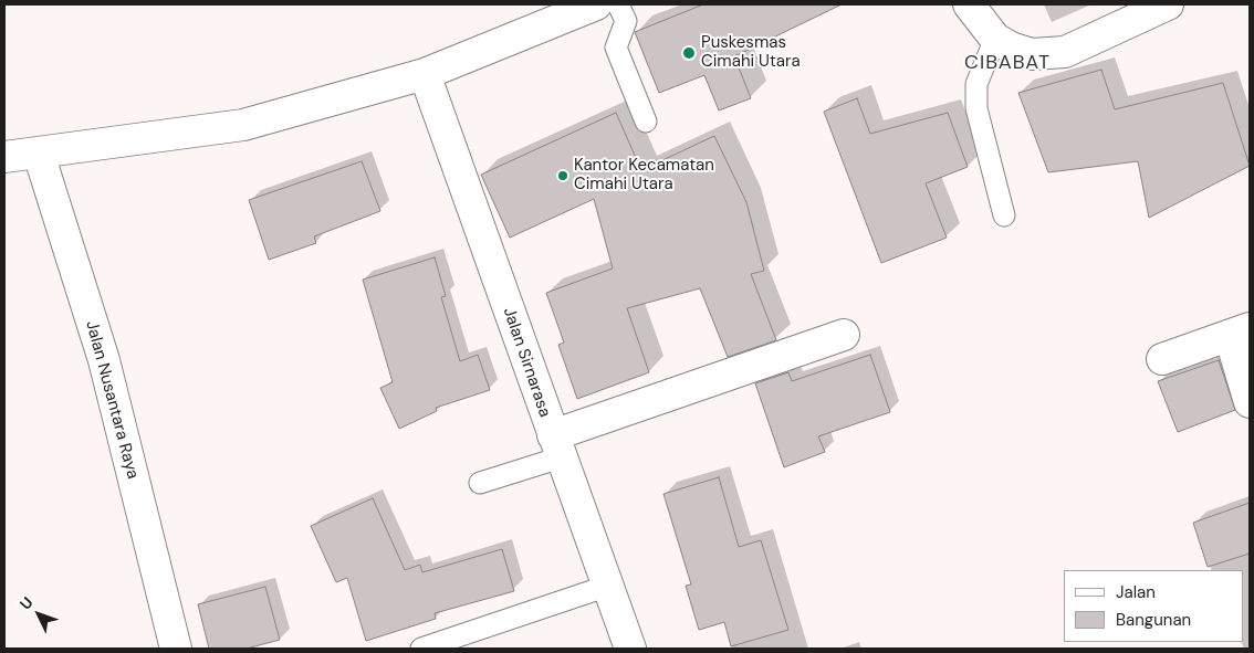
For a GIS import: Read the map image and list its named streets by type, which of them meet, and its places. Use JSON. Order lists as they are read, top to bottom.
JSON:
{
  "streets": {
    "street": ["Jalan Sirnarasa", "Jalan Nusantara Raya"]
  },
  "districts": ["CIBABAT"],
  "places": ["Puskesmas Cimahi Utara", "Kantor Kecamatan Cimahi Utara"],
  "legend": ["Jalan", "Bangunan"],
  "north": "top left"
}
